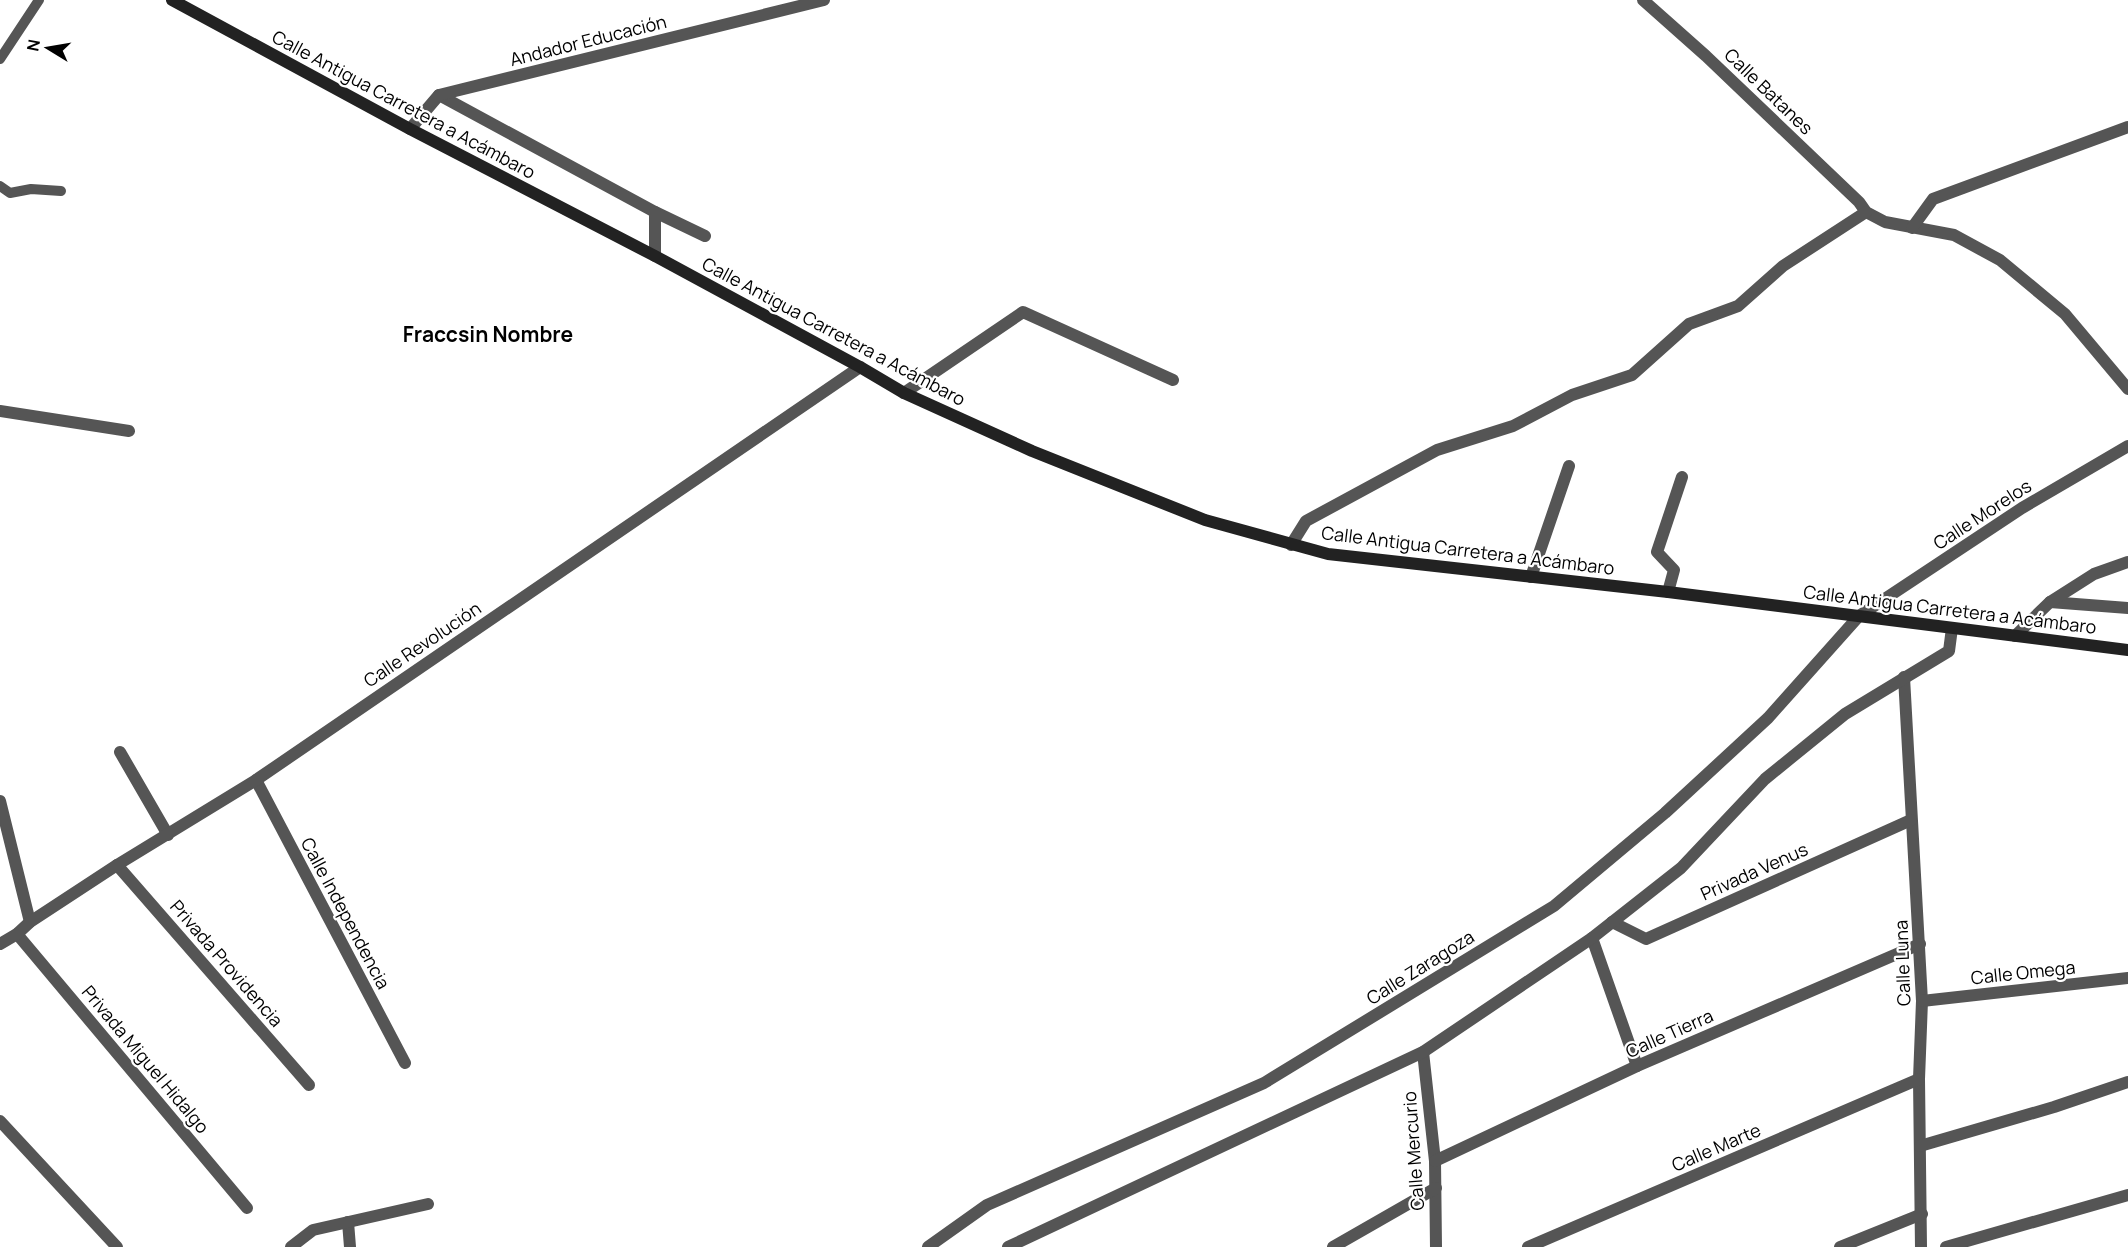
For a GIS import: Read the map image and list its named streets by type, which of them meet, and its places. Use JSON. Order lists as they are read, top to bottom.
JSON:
{
  "streets": {
    "main road": ["Calle Antigua Carretera a Acámbaro"],
    "street": [
      "Andador Educación",
      "Calle Batanes",
      "Calle Morelos",
      "Calle Revolución",
      "Privada Venus",
      "Calle Independencia",
      "Privada Providencia",
      "Calle Luna",
      "Calle Zaragoza",
      "Calle Omega",
      "Calle Tierra",
      "Privada Miguel Hidalgo",
      "Calle Marte",
      "Calle Mercurio"
    ]
  },
  "crossings": [
    ["Calle Antigua Carretera a Acámbaro", "Calle Morelos"],
    ["Calle Antigua Carretera a Acámbaro", "Calle Revolución"],
    ["Calle Antigua Carretera a Acámbaro", "Calle Zaragoza"],
    ["Calle Morelos", "Calle Zaragoza"],
    ["Calle Revolución", "Calle Independencia"],
    ["Calle Revolución", "Privada Providencia"],
    ["Calle Revolución", "Privada Miguel Hidalgo"],
    ["Privada Venus", "Calle Luna"],
    ["Calle Luna", "Calle Omega"],
    ["Calle Luna", "Calle Tierra"],
    ["Calle Luna", "Calle Marte"],
    ["Calle Tierra", "Calle Mercurio"]
  ],
  "districts": ["Fraccsin Nombre"],
  "north": "left"
}
